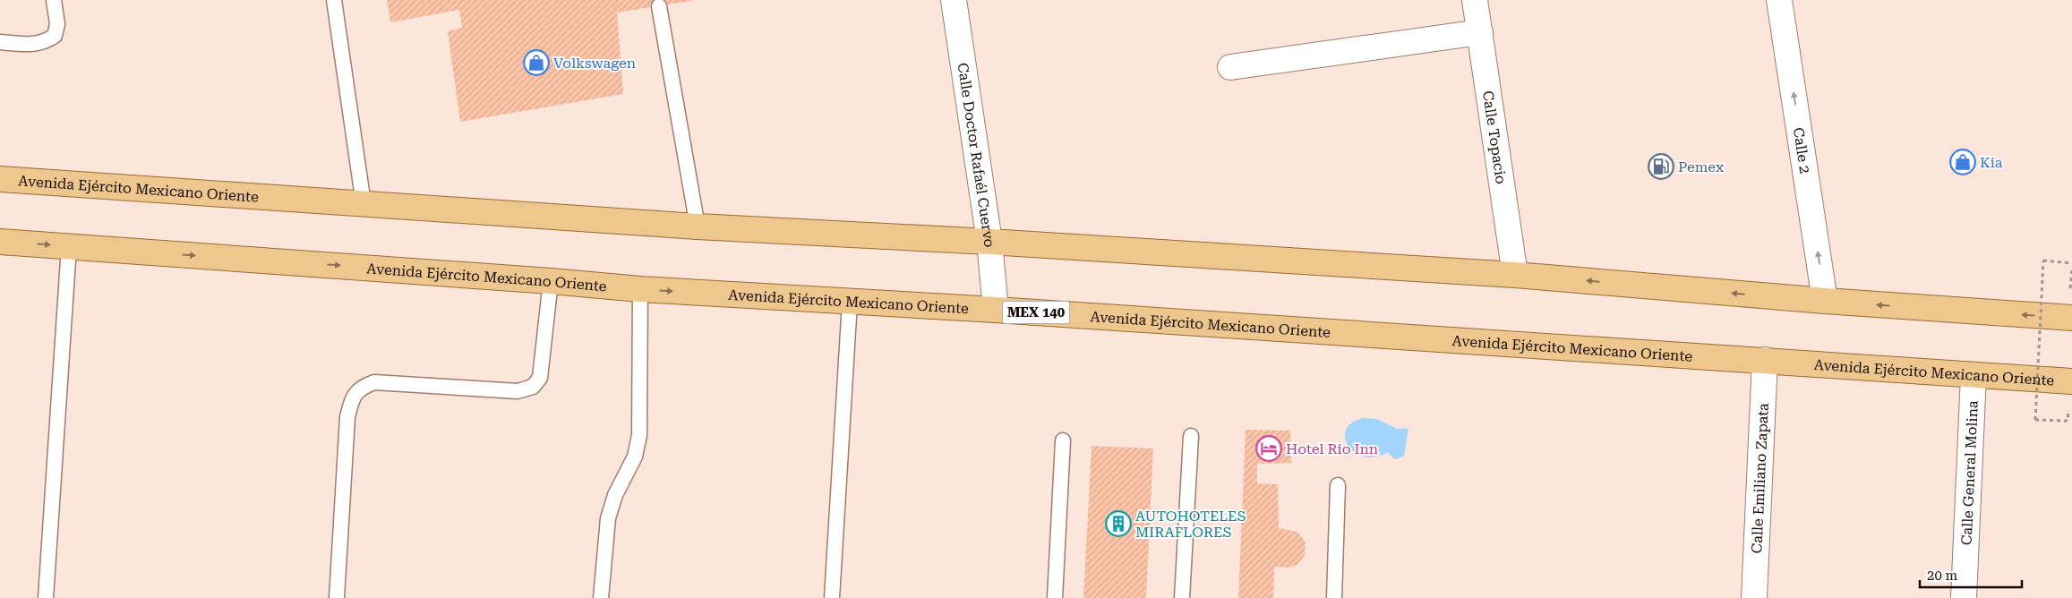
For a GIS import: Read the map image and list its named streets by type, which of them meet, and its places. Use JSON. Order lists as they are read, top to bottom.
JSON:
{
  "streets": {
    "main road": ["Avenida Ejército Mexicano Oriente", "MEX 140"],
    "street": [
      "Calle Topacio",
      "Calle 2",
      "Calle Doctor Rafaél Cuervo",
      "Calle General Molina",
      "Calle Emiliano Zapata"
    ]
  },
  "crossings": [
    ["Calle Topacio", "Avenida Ejército Mexicano Oriente"],
    ["Calle 2", "Avenida Ejército Mexicano Oriente"],
    ["Calle Doctor Rafaél Cuervo", "Avenida Ejército Mexicano Oriente"],
    ["Avenida Ejército Mexicano Oriente", "Calle General Molina"],
    ["Avenida Ejército Mexicano Oriente", "Calle Emiliano Zapata"]
  ],
  "one_way": ["Calle 2"],
  "places": {
    "shop": ["Volkswagen", "Kia"],
    "fuel station": ["Pemex"],
    "hotel": ["Hotel Rio Inn"],
    "building": ["AUTOHOTELES MIRAFLORES"]
  },
  "scale_bar": "20 m"
}
